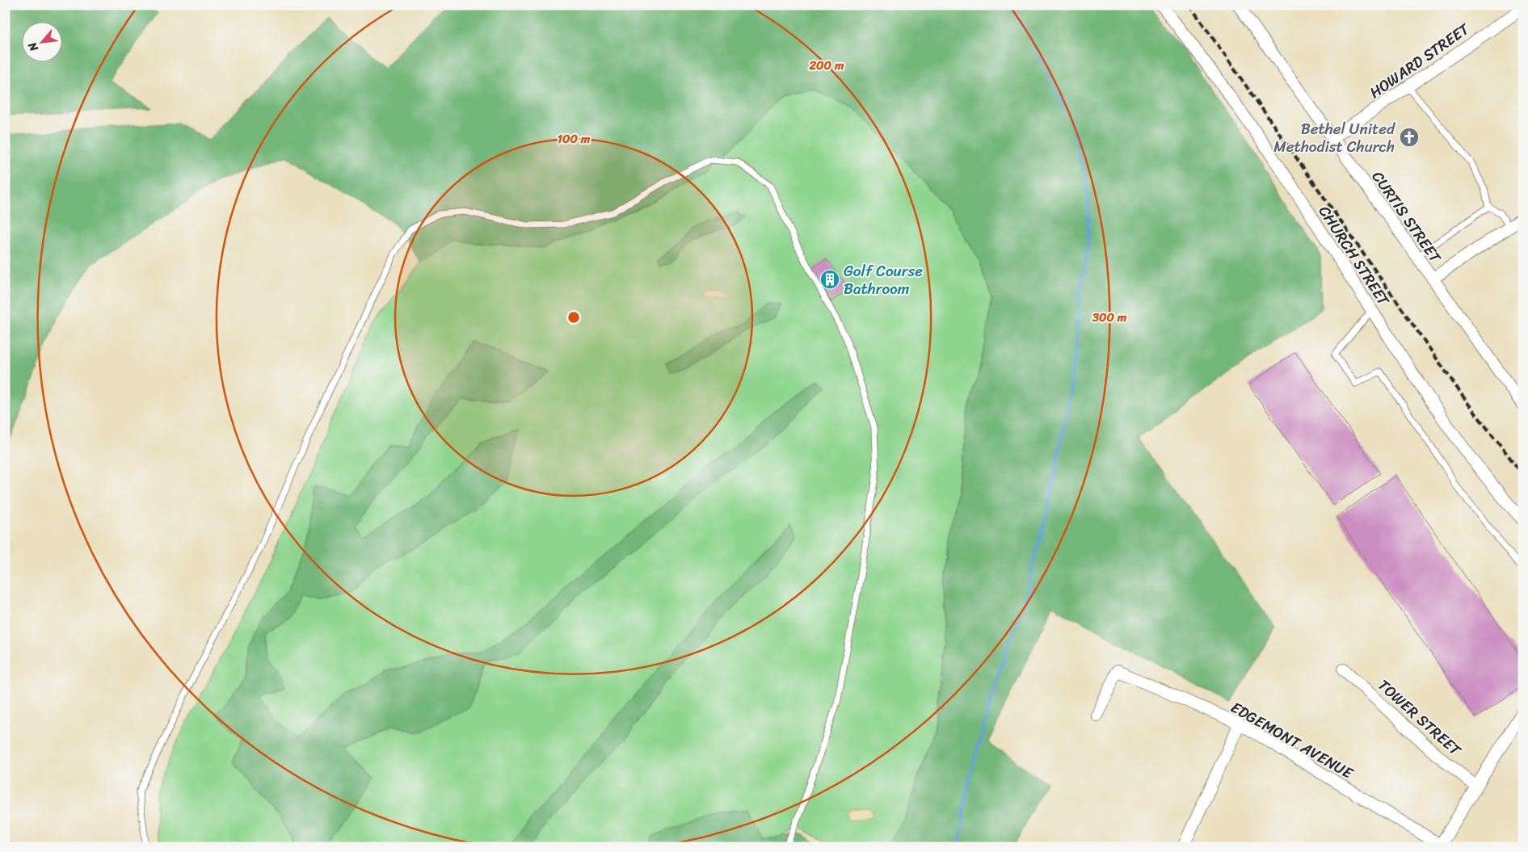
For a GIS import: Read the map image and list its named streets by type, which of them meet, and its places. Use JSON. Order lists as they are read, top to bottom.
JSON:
{
  "streets": {
    "street": [
      "HOWARD STREET",
      "CURTIS STREET",
      "CHURCH STREET",
      "TOWER STREET",
      "EDGEMONT AVENUE"
    ]
  },
  "crossings": [
    ["HOWARD STREET", "CURTIS STREET"]
  ],
  "places": {
    "church": ["Bethel United Methodist Church"],
    "building": ["Golf Course Bathroom"]
  },
  "north": "bottom left",
  "rings": ["200 m", "100 m", "300 m"]
}
